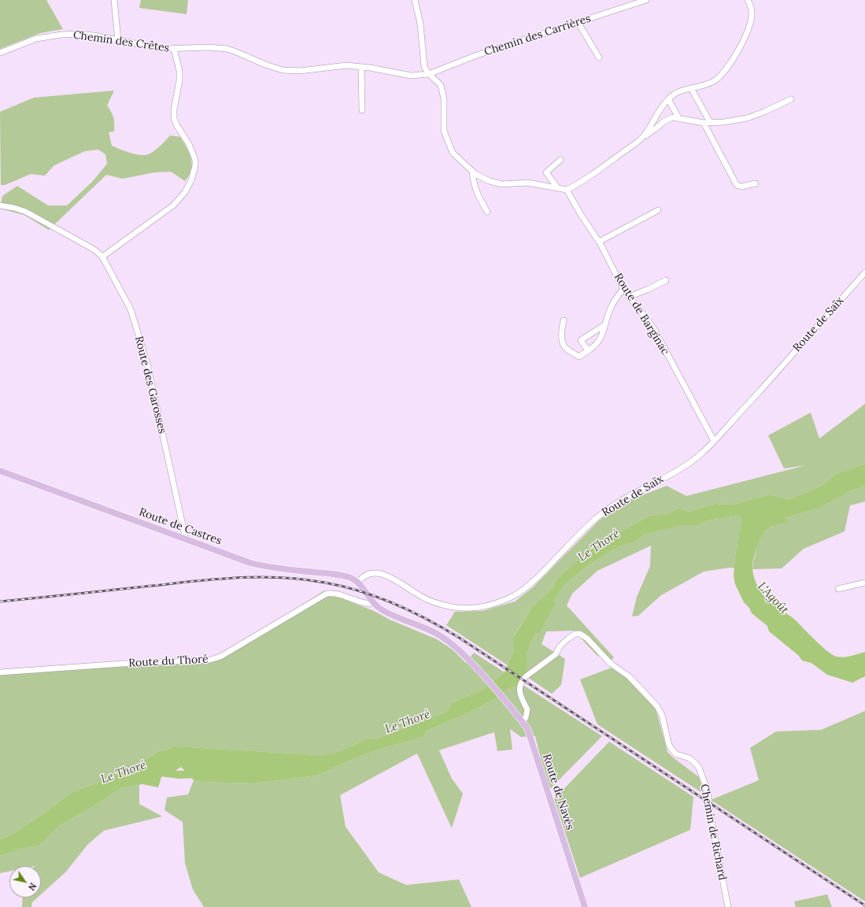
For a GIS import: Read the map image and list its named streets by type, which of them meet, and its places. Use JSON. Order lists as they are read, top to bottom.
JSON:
{
  "streets": {
    "main road": ["Route de Castres", "Route de Navès"],
    "street": [
      "Chemin des Carrières",
      "Chemin des Crêtes",
      "Route de Barginac",
      "Route de Saïx",
      "Route des Garosses",
      "Route du Thoré",
      "Chemin de Richard"
    ]
  },
  "crossings": [
    ["Chemin des Carrières", "Chemin des Crêtes"],
    ["Route de Barginac", "Route de Saïx"],
    ["Route de Saïx", "Route de Castres"],
    ["Route des Garosses", "Route de Castres"],
    ["Route du Thoré", "Route de Navès"],
    ["Route de Navès", "Chemin de Richard"]
  ],
  "water": ["Le Thoré", "L'Agoût"],
  "north": "bottom right"
}
